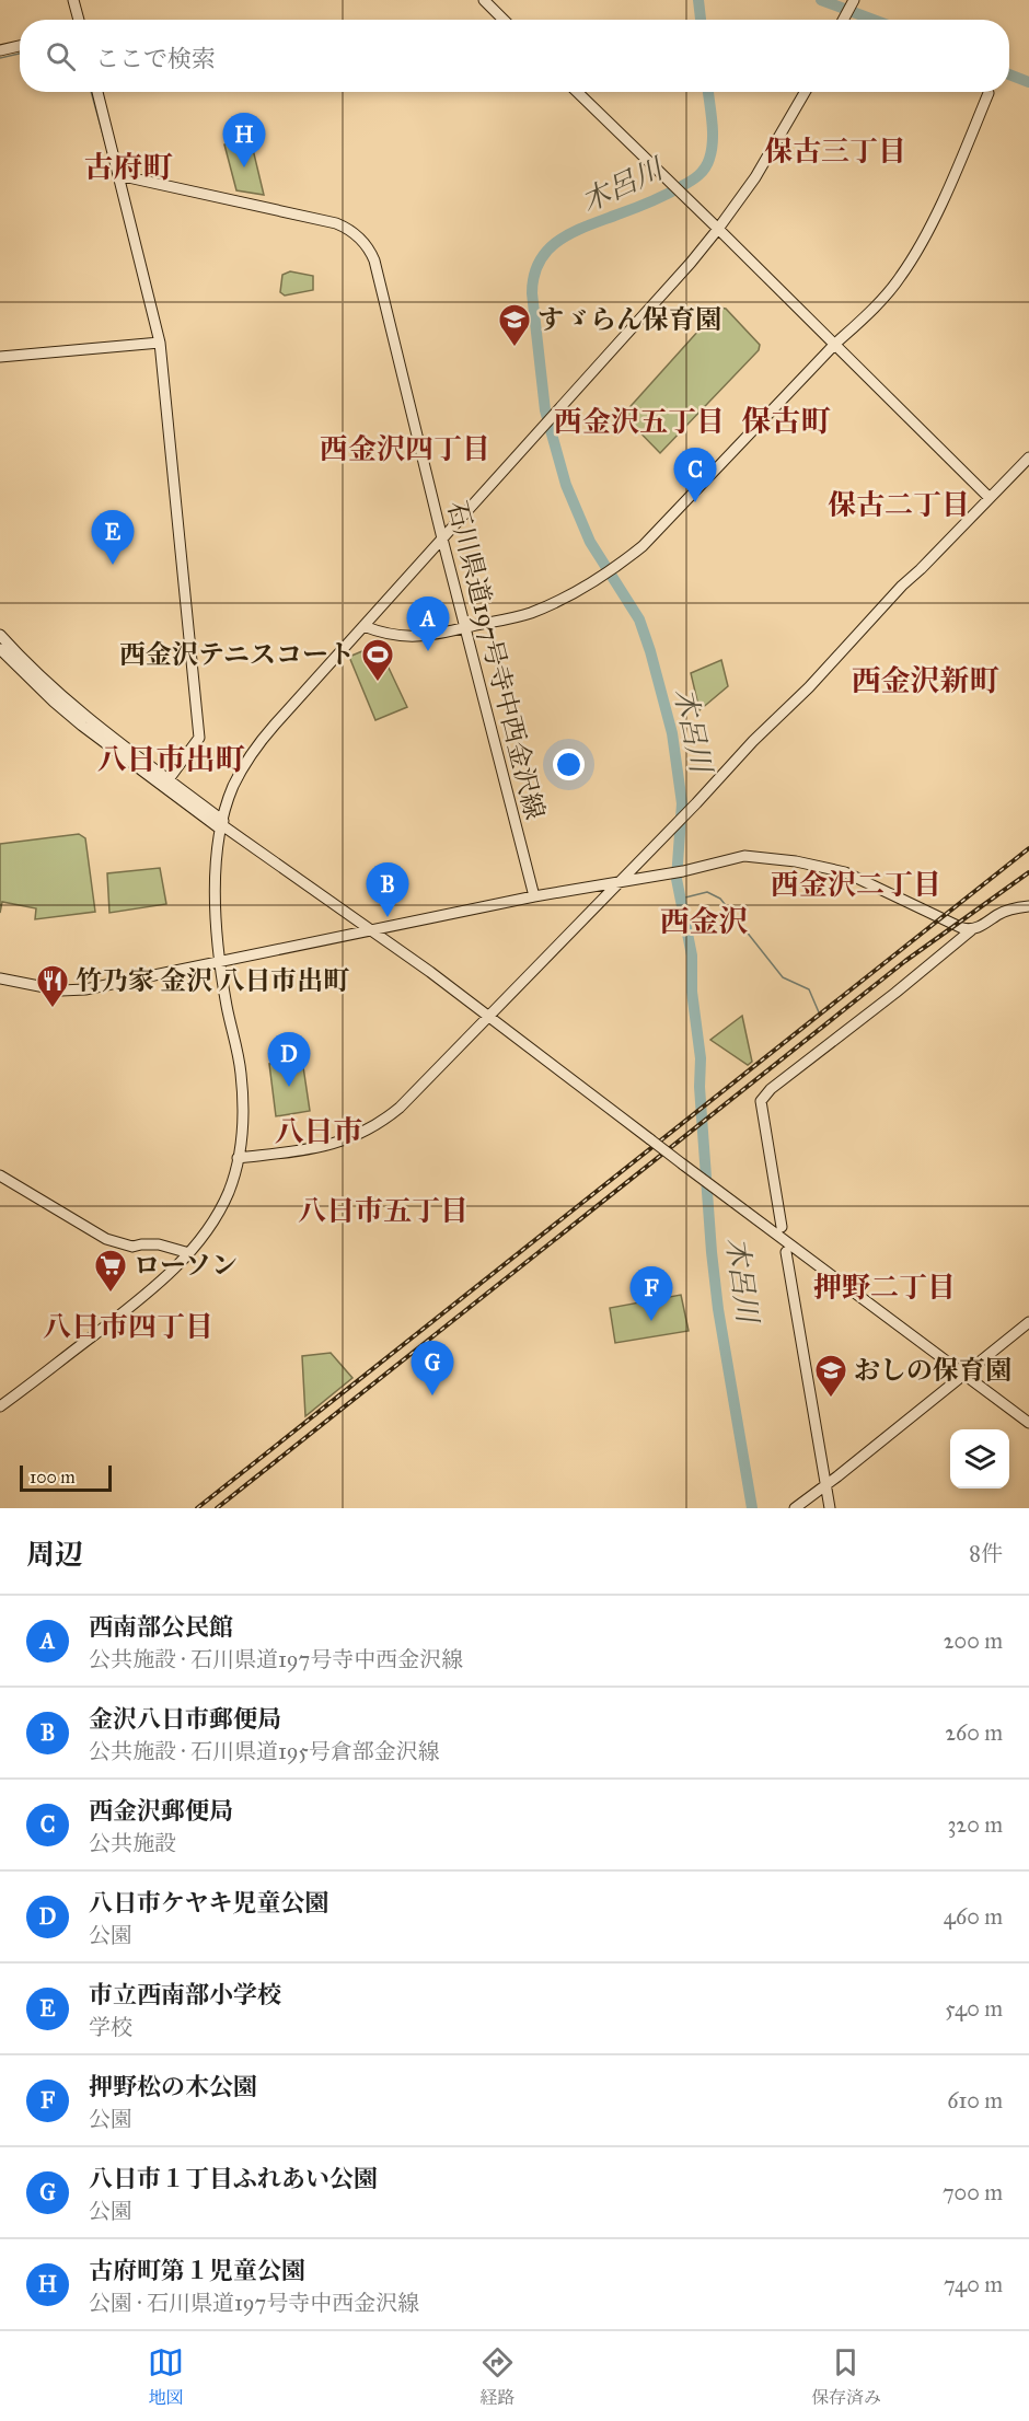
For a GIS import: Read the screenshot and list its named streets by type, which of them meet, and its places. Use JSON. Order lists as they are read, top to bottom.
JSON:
{
  "streets": {
    "street": ["石川県道197号寺中西金沢線"]
  },
  "districts": [
    "保古三丁目",
    "古府町",
    "保古町",
    "西金沢五丁目",
    "西金沢四丁目",
    "保古二丁目",
    "西金沢新町",
    "八日市出町",
    "西金沢二丁目",
    "西金沢",
    "八日市",
    "八日市五丁目",
    "押野二丁目",
    "八日市四丁目"
  ],
  "water": ["木呂川"],
  "places": {
    "school or university": ["すゞらん保育園", "おしの保育園"],
    "sports": ["西金沢テニスコート"],
    "restaurant": ["竹乃家 金沢 八日市出町"],
    "supermarket": ["ローソン"]
  },
  "scale_bar": "100 m",
  "page": {
    "search": "ここで検索",
    "pins": [
      "H",
      "C",
      "E",
      "A",
      "B",
      "D",
      "F",
      "G"
    ],
    "scale": "100 m",
    "heading": ["周辺", "8件"],
    "list": [
      {
        "mark": "A",
        "name": "西南部公民館",
        "note": "公共施設 · 石川県道197号寺中西金沢線",
        "value": "200 m"
      },
      {
        "mark": "B",
        "name": "金沢八日市郵便局",
        "note": "公共施設 · 石川県道195号倉部金沢線",
        "value": "260 m"
      },
      {
        "mark": "C",
        "name": "西金沢郵便局",
        "note": "公共施設",
        "value": "320 m"
      },
      {
        "mark": "D",
        "name": "八日市ケヤキ児童公園",
        "note": "公園",
        "value": "460 m"
      },
      {
        "mark": "E",
        "name": "市立西南部小学校",
        "note": "学校",
        "value": "540 m"
      },
      {
        "mark": "F",
        "name": "押野松の木公園",
        "note": "公園",
        "value": "610 m"
      },
      {
        "mark": "G",
        "name": "八日市１丁目ふれあい公園",
        "note": "公園",
        "value": "700 m"
      },
      {
        "mark": "H",
        "name": "古府町第１児童公園",
        "note": "公園 · 石川県道197号寺中西金沢線",
        "value": "740 m"
      }
    ],
    "nav": ["地図", "経路", "保存済み"]
  }
}
